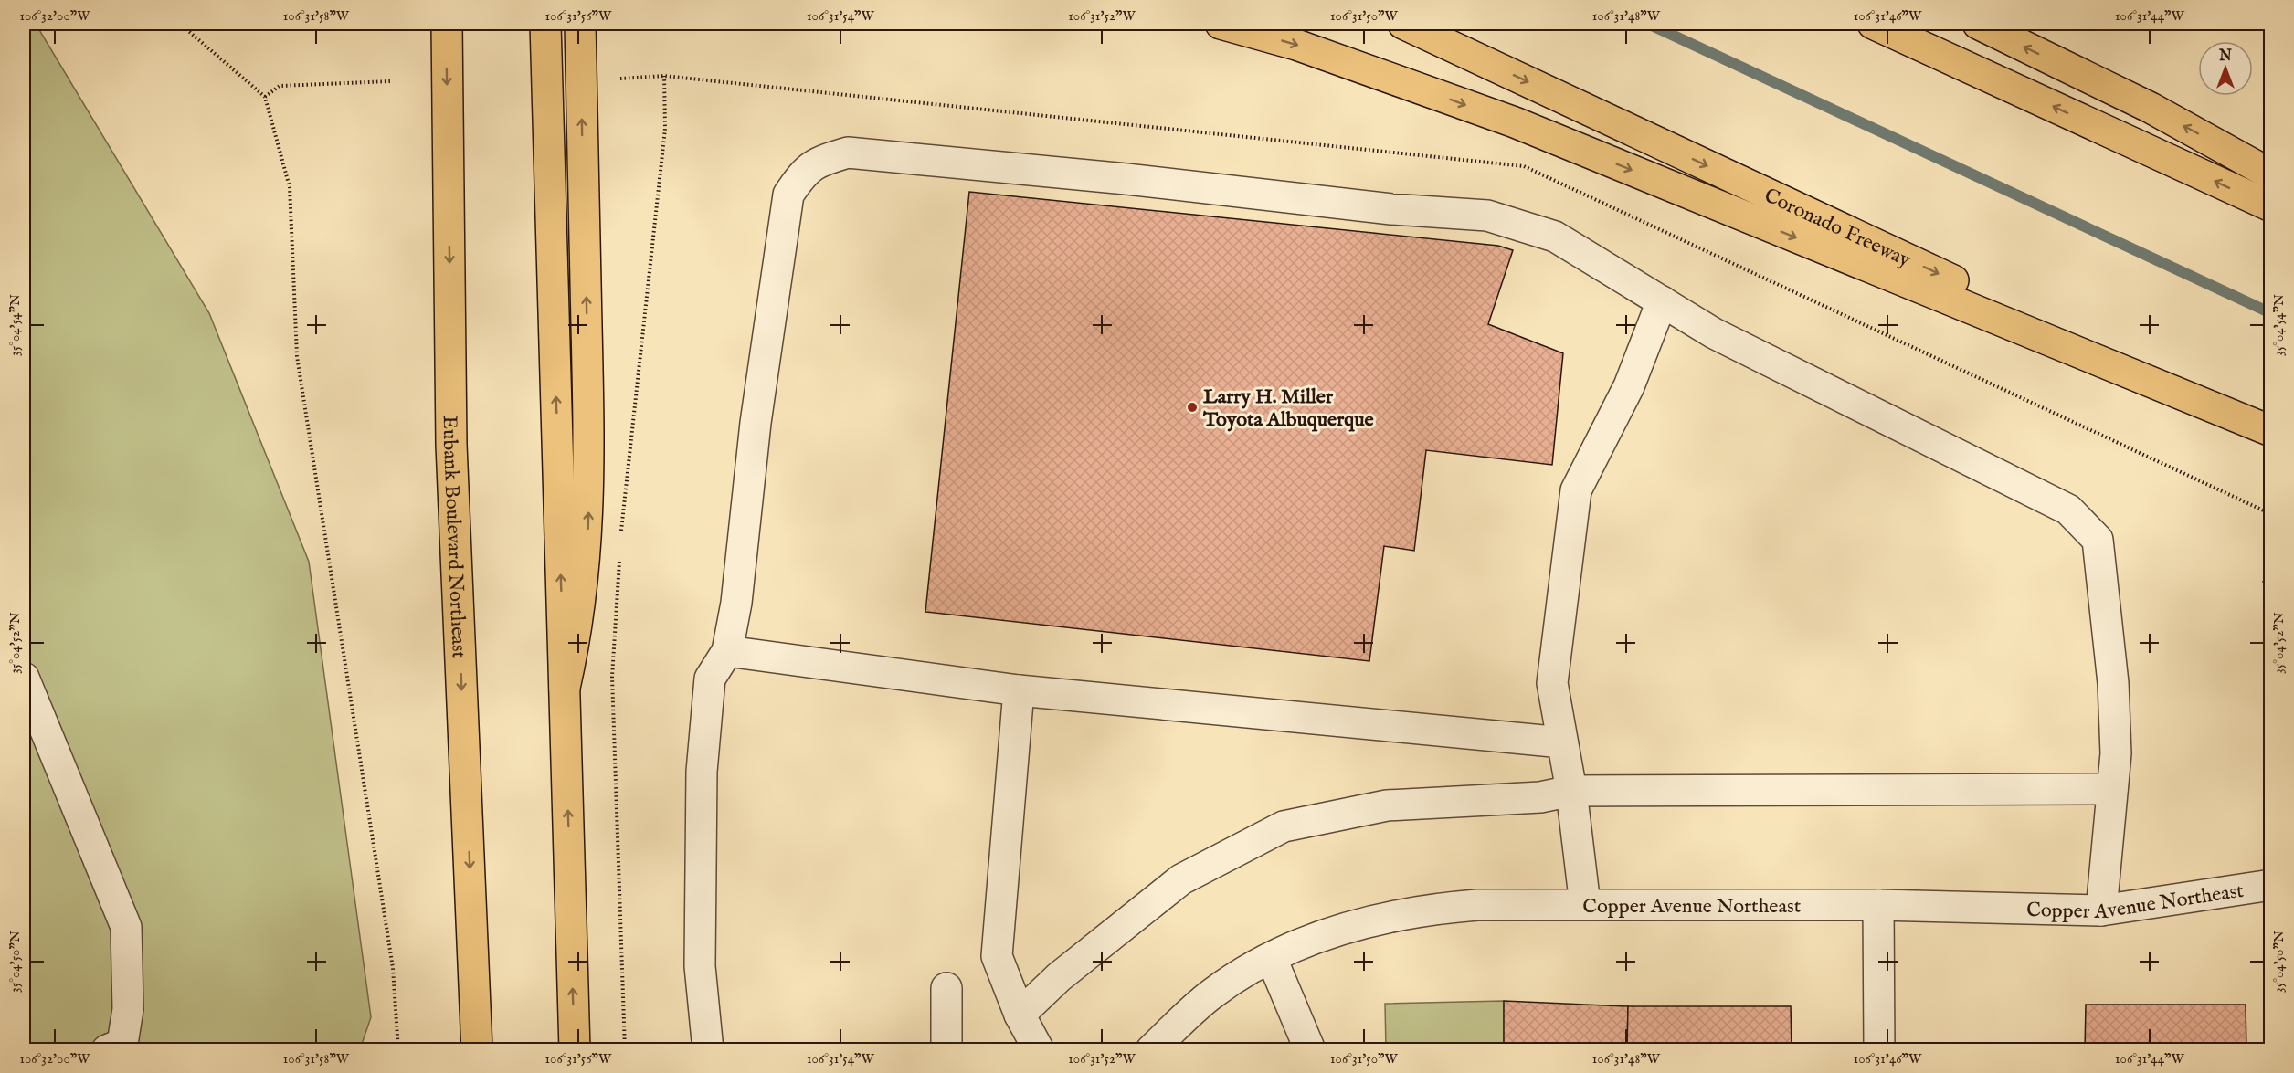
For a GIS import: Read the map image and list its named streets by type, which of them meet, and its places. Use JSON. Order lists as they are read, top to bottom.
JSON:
{
  "streets": {
    "main road": ["Coronado Freeway", "Eubank Boulevard Northeast"],
    "street": ["Copper Avenue Northeast"]
  },
  "places": ["Larry H. Miller Toyota Albuquerque"],
  "north": "top",
  "coordinates": [
    "106°32'00\"W",
    "106°31'58\"W",
    "106°31'56\"W",
    "106°31'54\"W",
    "106°31'52\"W",
    "106°31'50\"W",
    "106°31'48\"W",
    "106°31'46\"W",
    "106°31'44\"W",
    "35°04'54\"N",
    "35°04'52\"N",
    "35°04'50\"N"
  ]
}
